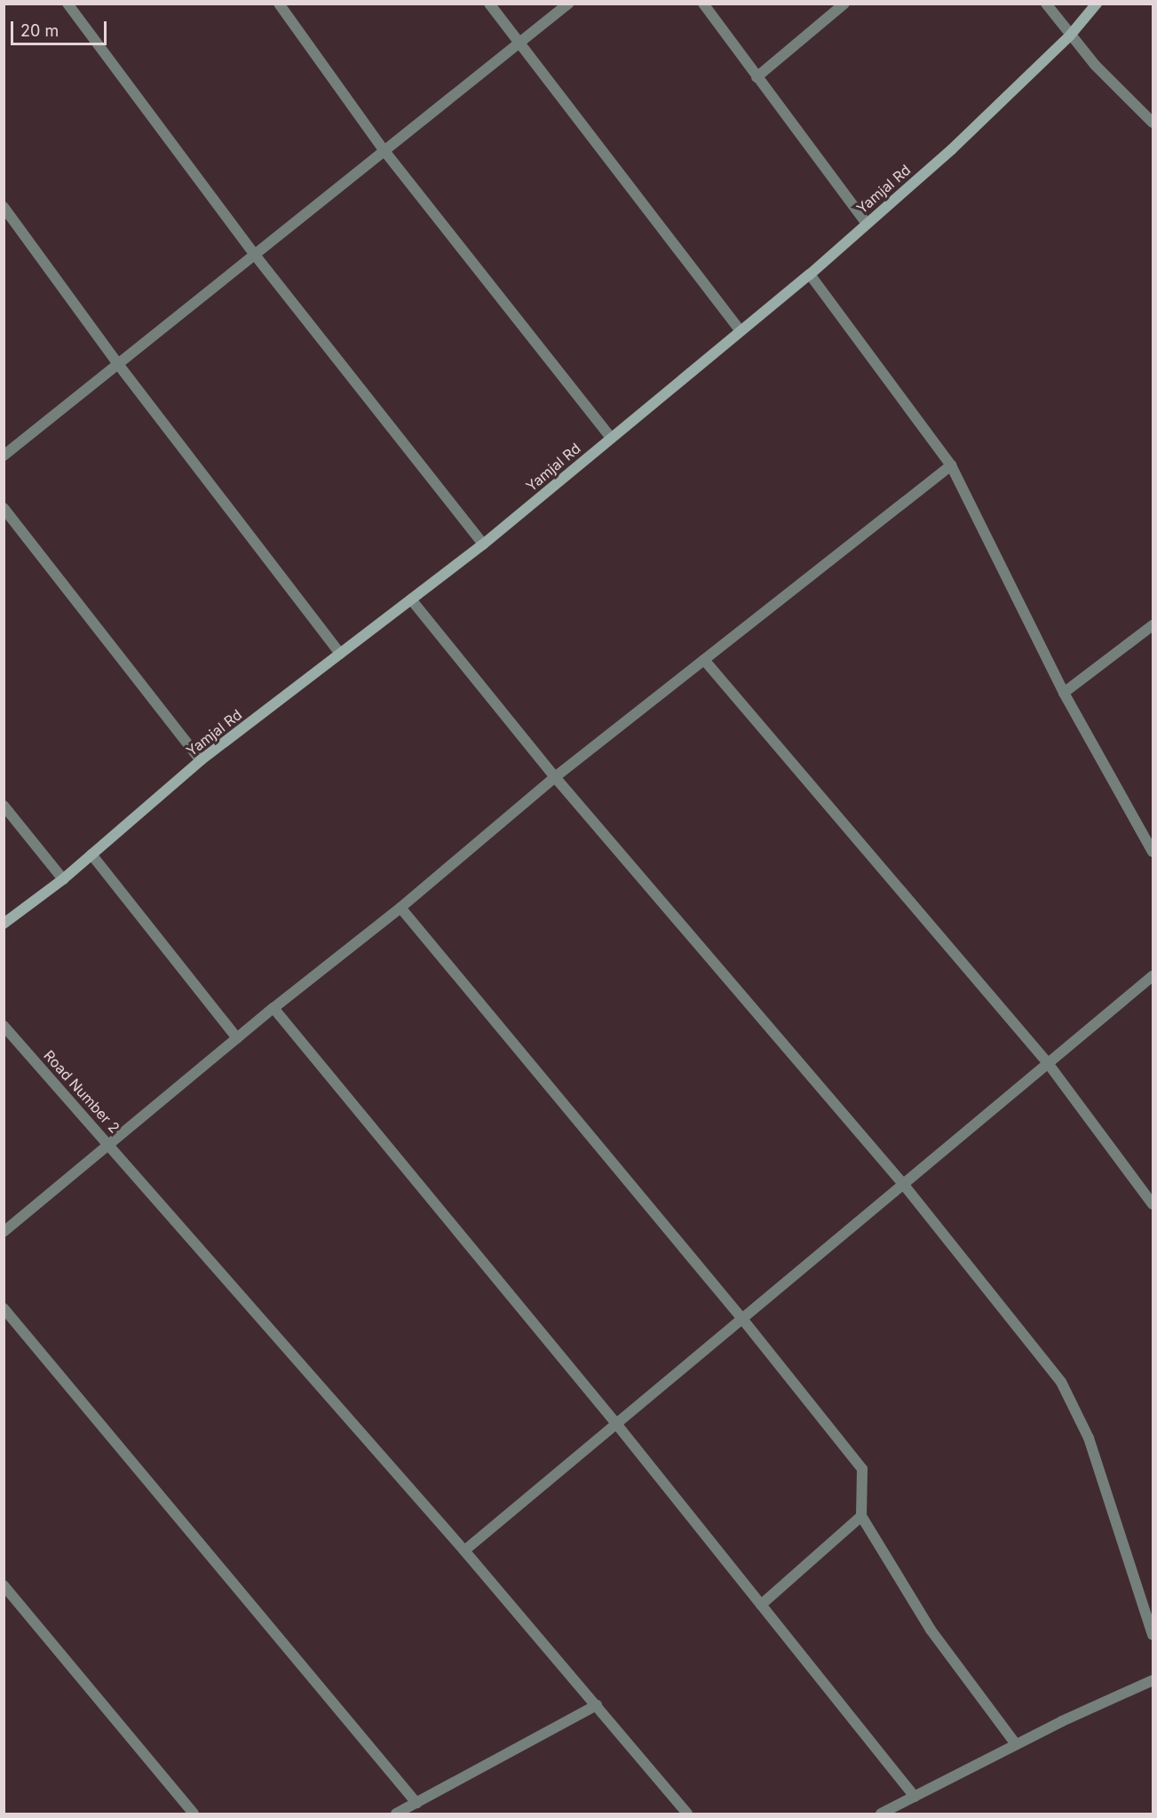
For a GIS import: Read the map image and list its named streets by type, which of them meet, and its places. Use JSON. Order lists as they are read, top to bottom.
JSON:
{
  "streets": {
    "main road": ["Yamjal Rd"],
    "street": ["Road Number 2"]
  },
  "scale_bar": "20 m"
}
